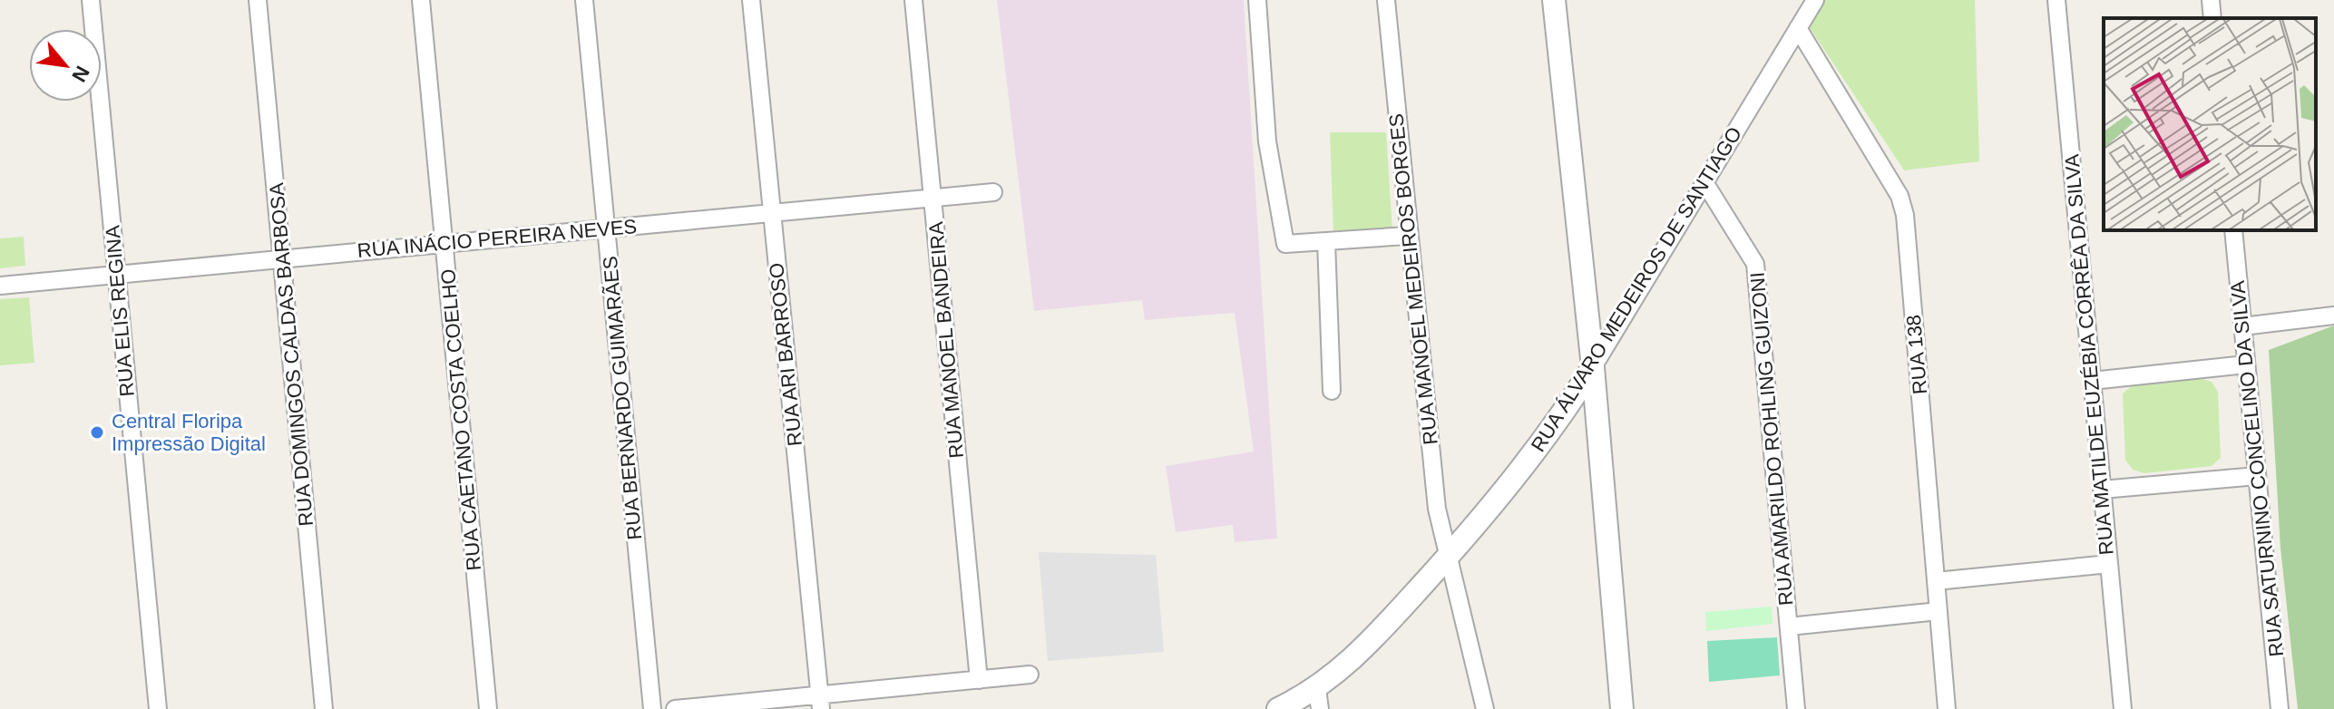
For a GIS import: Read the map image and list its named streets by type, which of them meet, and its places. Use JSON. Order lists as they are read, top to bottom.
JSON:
{
  "streets": {
    "street": [
      "RUA INÁCIO PEREIRA NEVES",
      "RUA MANOEL MEDEIROS BORGES",
      "RUA ÁLVARO MEDEIROS DE SANTIAGO",
      "RUA ELIS REGINA",
      "RUA MANOEL BANDEIRA",
      "RUA DOMINGOS CALDAS BARBOSA",
      "RUA ARI BARROSO",
      "RUA 138",
      "RUA MATILDE EUZÉBIA CORRÊA DA SILVA",
      "RUA BERNARDO GUIMARÃES",
      "RUA CAETANO COSTA COELHO",
      "RUA AMARILDO ROHLING GUIZONI",
      "RUA SATURNINO CONCELINO DA SILVA"
    ]
  },
  "crossings": [
    ["RUA INÁCIO PEREIRA NEVES", "RUA ELIS REGINA"],
    ["RUA INÁCIO PEREIRA NEVES", "RUA MANOEL BANDEIRA"],
    ["RUA INÁCIO PEREIRA NEVES", "RUA DOMINGOS CALDAS BARBOSA"],
    ["RUA INÁCIO PEREIRA NEVES", "RUA ARI BARROSO"],
    ["RUA INÁCIO PEREIRA NEVES", "RUA BERNARDO GUIMARÃES"],
    ["RUA INÁCIO PEREIRA NEVES", "RUA CAETANO COSTA COELHO"],
    ["RUA MANOEL MEDEIROS BORGES", "RUA ÁLVARO MEDEIROS DE SANTIAGO"],
    ["RUA ÁLVARO MEDEIROS DE SANTIAGO", "RUA 138"],
    ["RUA ÁLVARO MEDEIROS DE SANTIAGO", "RUA AMARILDO ROHLING GUIZONI"]
  ],
  "places": ["Central Floripa Impressão Digital"],
  "north": "bottom right"
}
